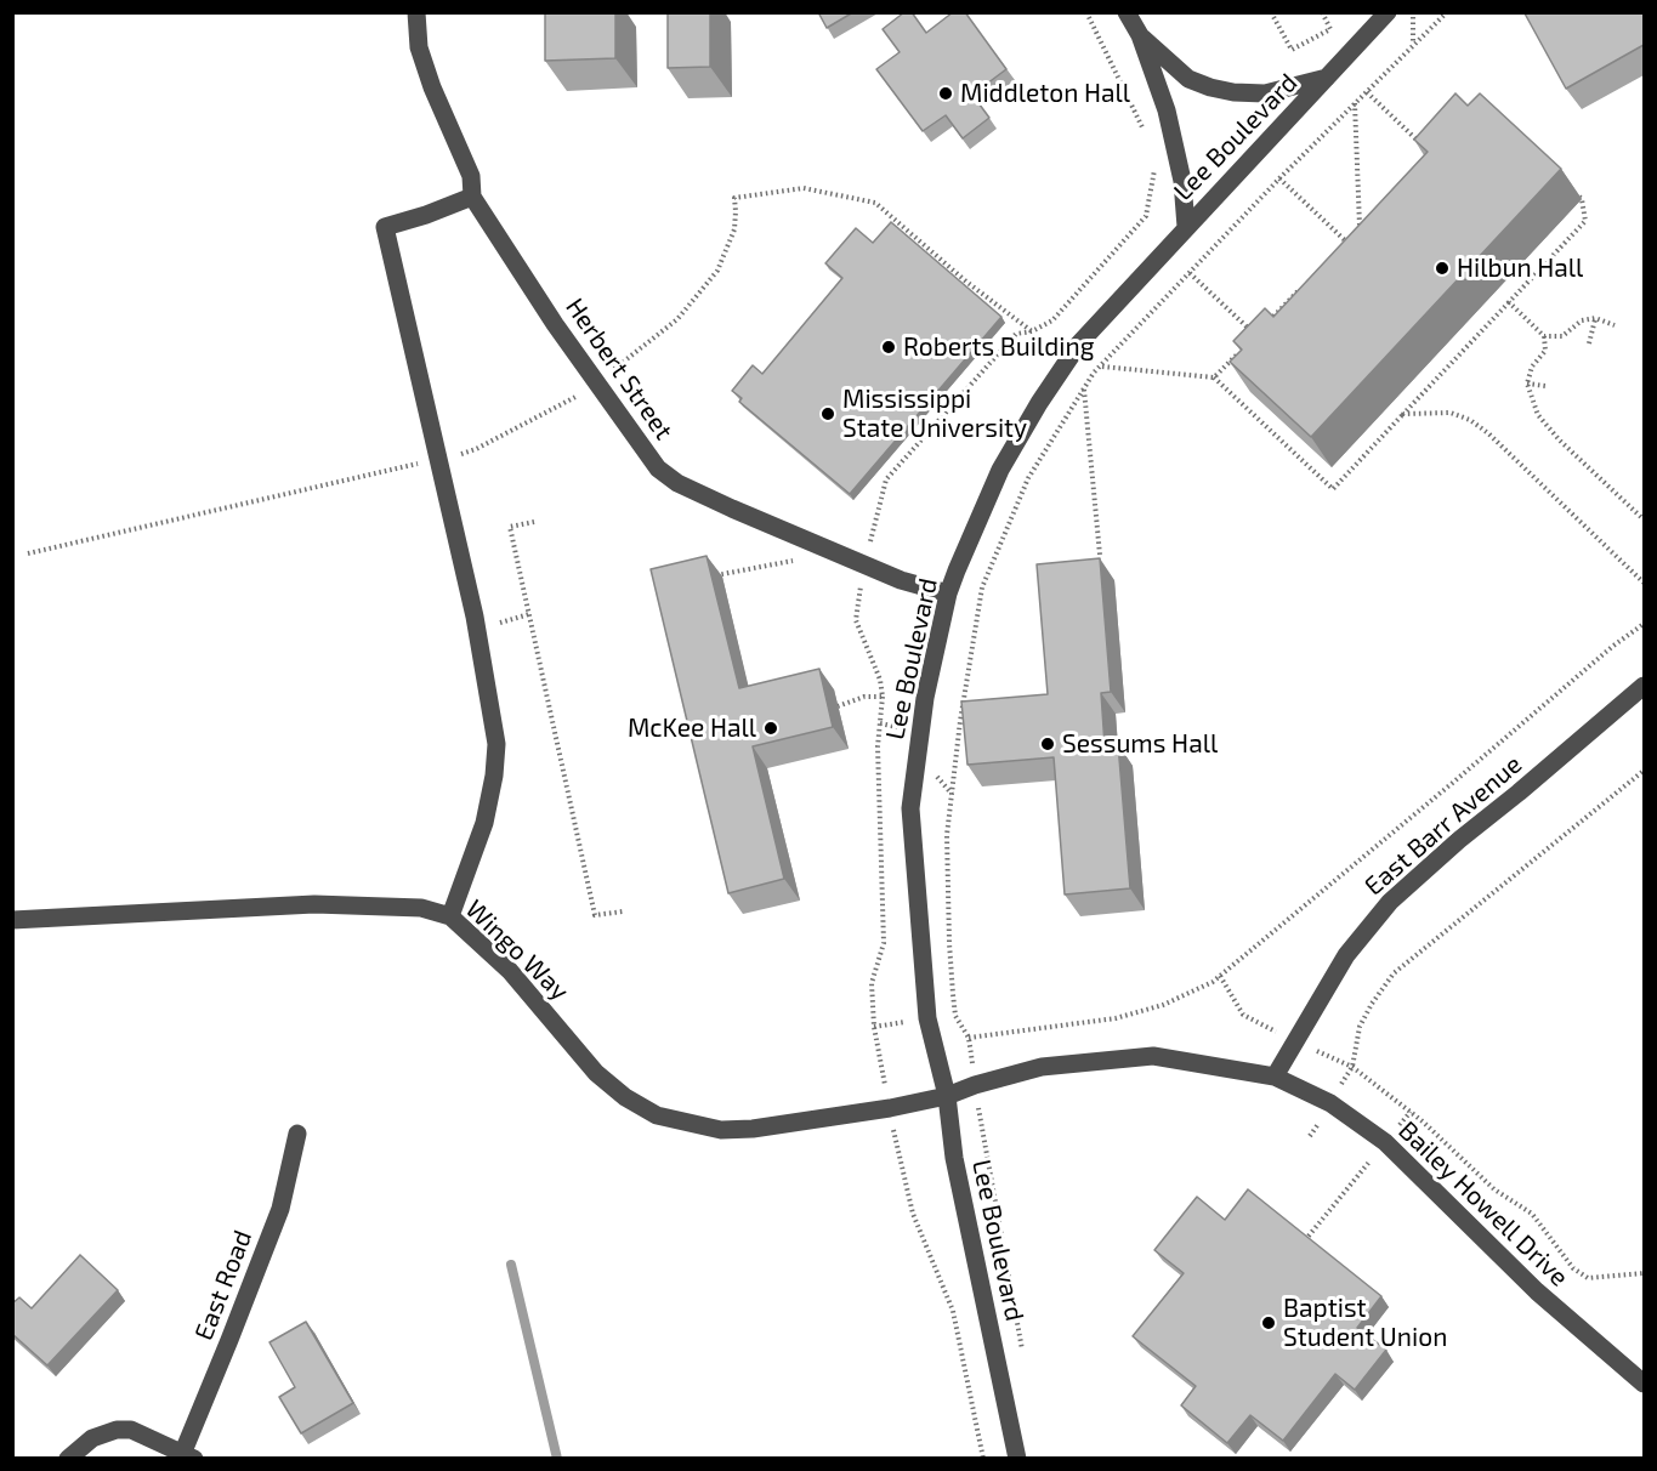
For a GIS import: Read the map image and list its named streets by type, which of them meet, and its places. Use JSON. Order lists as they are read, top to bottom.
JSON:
{
  "streets": {
    "street": [
      "Lee Boulevard",
      "Herbert Street",
      "East Barr Avenue",
      "Wingo Way",
      "Bailey Howell Drive",
      "East Road"
    ]
  },
  "crossings": [
    ["Lee Boulevard", "Herbert Street"],
    ["Lee Boulevard", "Wingo Way"],
    ["East Barr Avenue", "Bailey Howell Drive"]
  ],
  "places": [
    "Middleton Hall",
    "Hilbun Hall",
    "Roberts Building",
    "Mississippi State University",
    "McKee Hall",
    "Sessums Hall",
    "Baptist Student Union"
  ]
}
